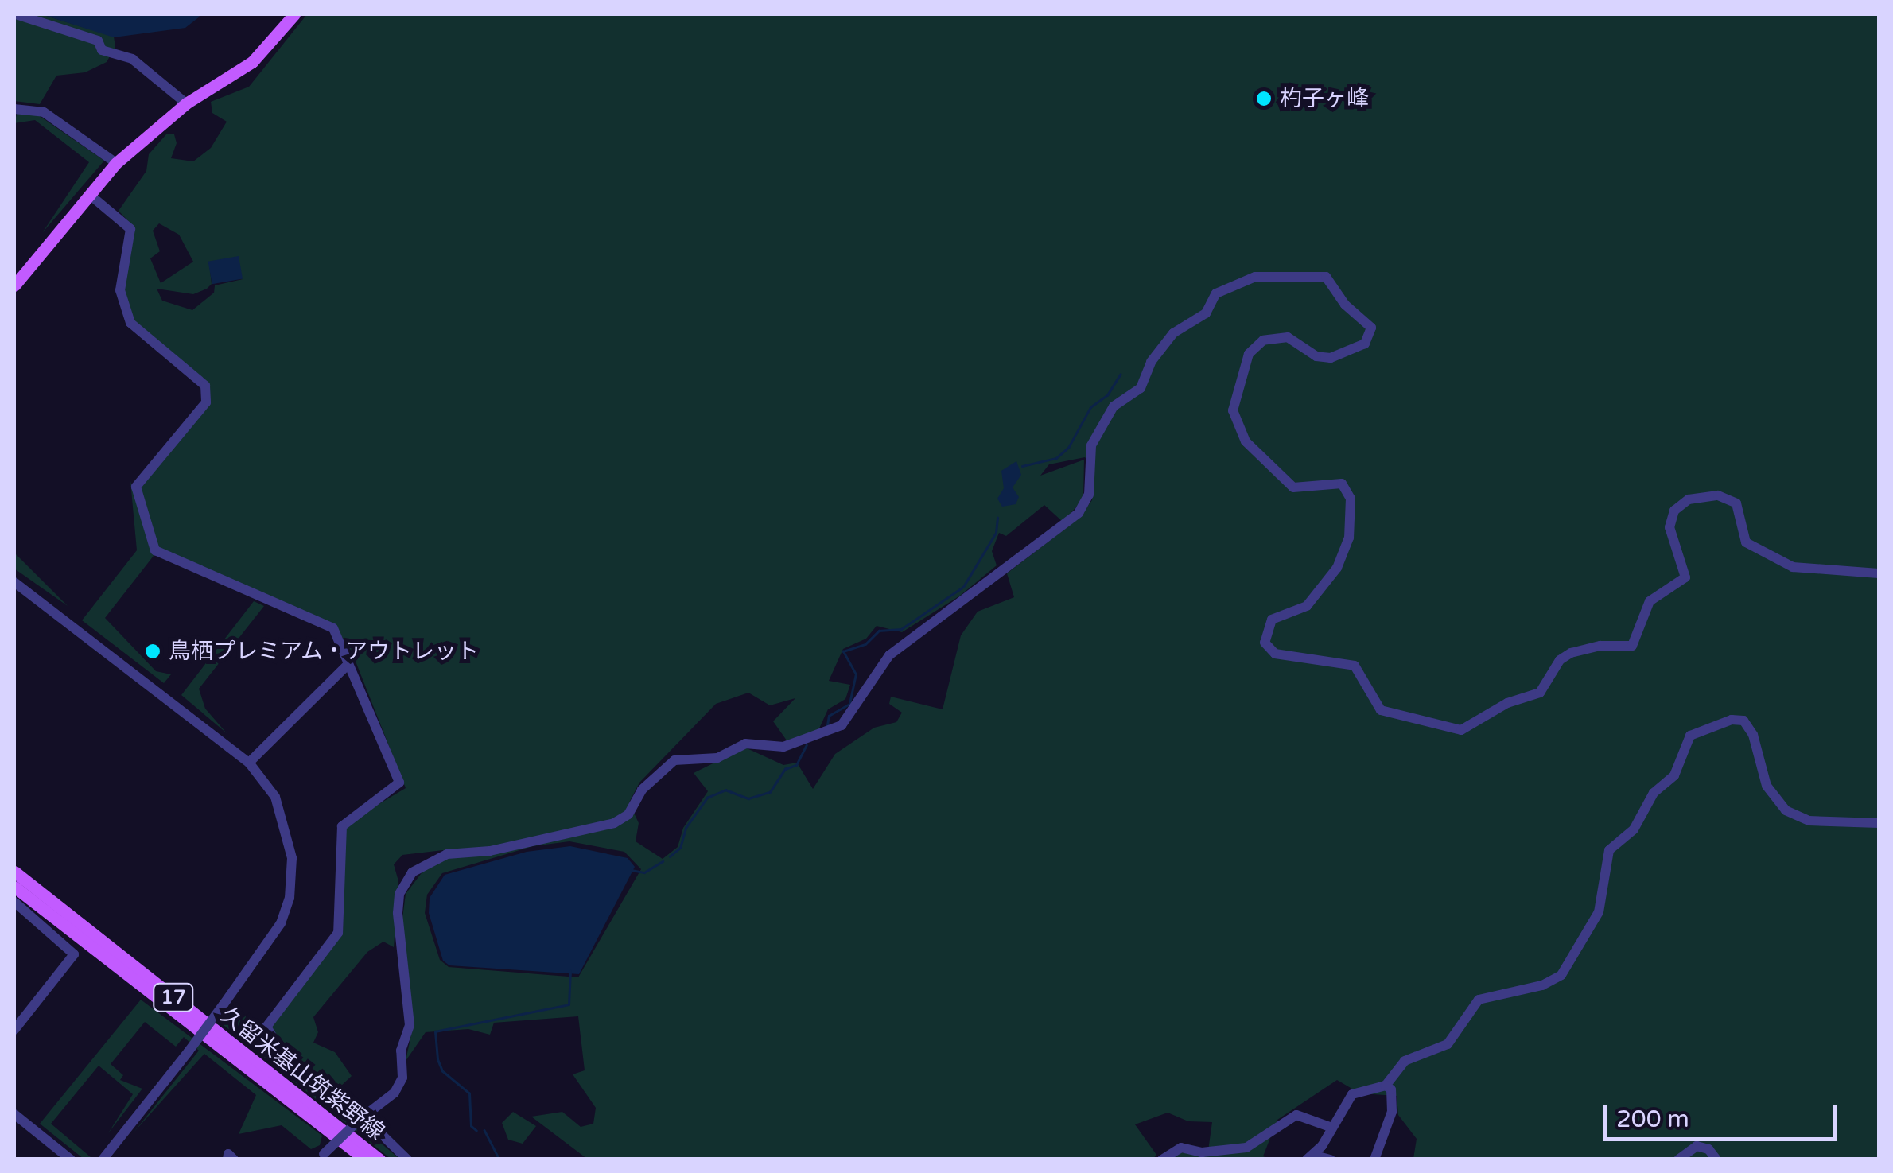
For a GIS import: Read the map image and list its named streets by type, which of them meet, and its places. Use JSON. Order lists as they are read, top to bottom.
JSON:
{
  "streets": {
    "main road": ["17", "久留米基山筑紫野線"]
  },
  "places": ["杓子ヶ峰", "鳥栖プレミアム・アウトレット"],
  "scale_bar": "200 m"
}
